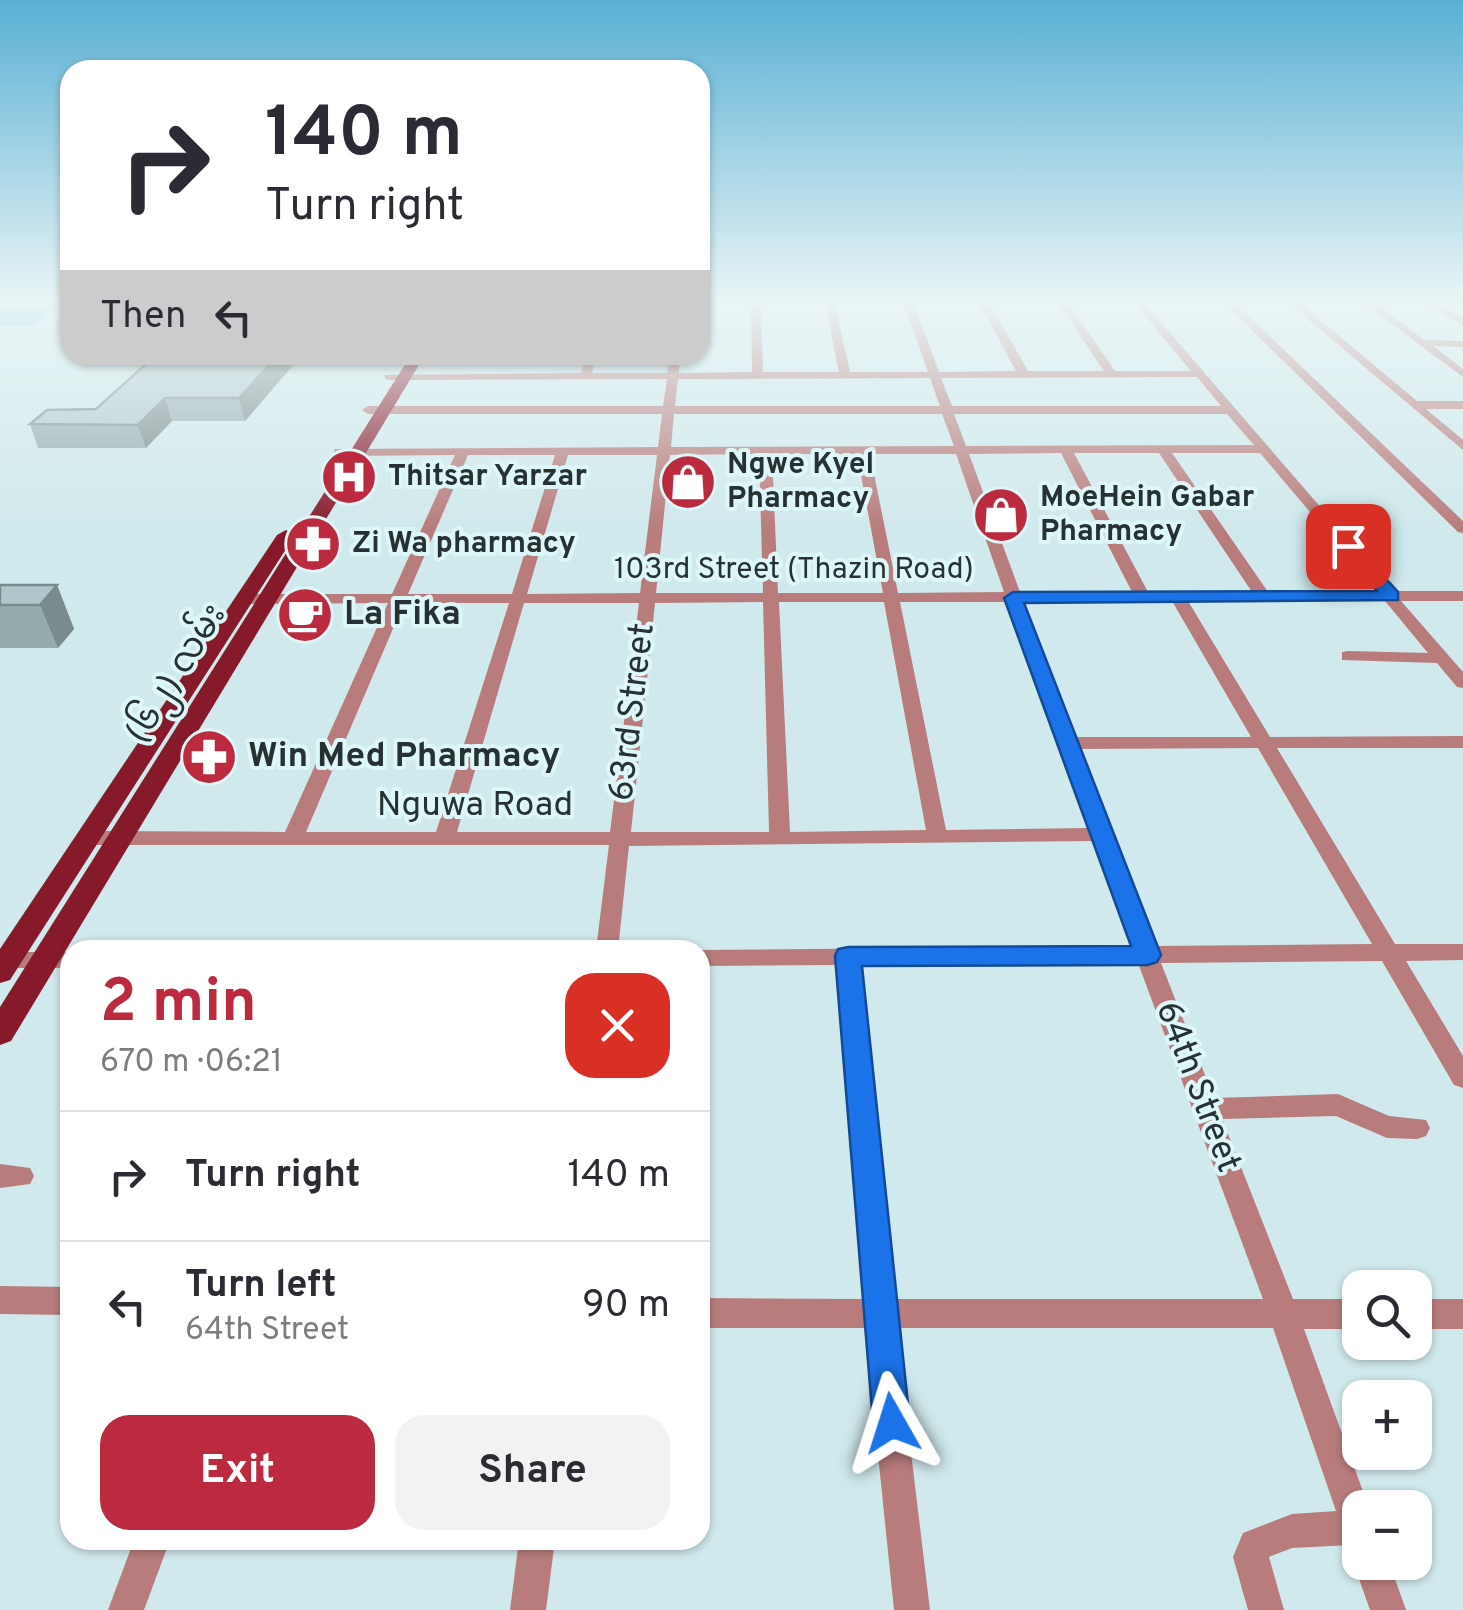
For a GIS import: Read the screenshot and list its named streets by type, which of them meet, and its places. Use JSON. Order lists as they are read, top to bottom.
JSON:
{
  "streets": {
    "main road": ["(၆၂) လမ်း"],
    "street": [
      "103rd Street (Thazin Road)",
      "63rd Street",
      "Nguwa Road",
      "64th Street"
    ]
  },
  "crossings": [
    ["103rd Street (Thazin Road)", "(၆၂) လမ်း"],
    ["103rd Street (Thazin Road)", "63rd Street"],
    ["103rd Street (Thazin Road)", "64th Street"],
    ["(၆၂) လမ်း", "Nguwa Road"],
    ["63rd Street", "Nguwa Road"],
    ["Nguwa Road", "64th Street"]
  ],
  "places": {
    "hospital": ["Thitsar Yarzar"],
    "shop": ["Ngwe Kyel Pharmacy", "MoeHein Gabar Pharmacy"],
    "pharmacy": ["Zi Wa pharmacy", "Win Med Pharmacy"],
    "cafe": ["La Fika"]
  },
  "page": {
    "turn": ["140 m", "Turn right"],
    "then": "Then",
    "heading": ["2 min", "670 m · 06:21"],
    "list": [
      {
        "name": "Turn right",
        "value": "140 m"
      },
      {
        "name": "Turn left",
        "note": "64th Street",
        "value": "90 m"
      }
    ],
    "map_buttons": ["+", "−"],
    "buttons": ["Exit", "Share"]
  }
}
